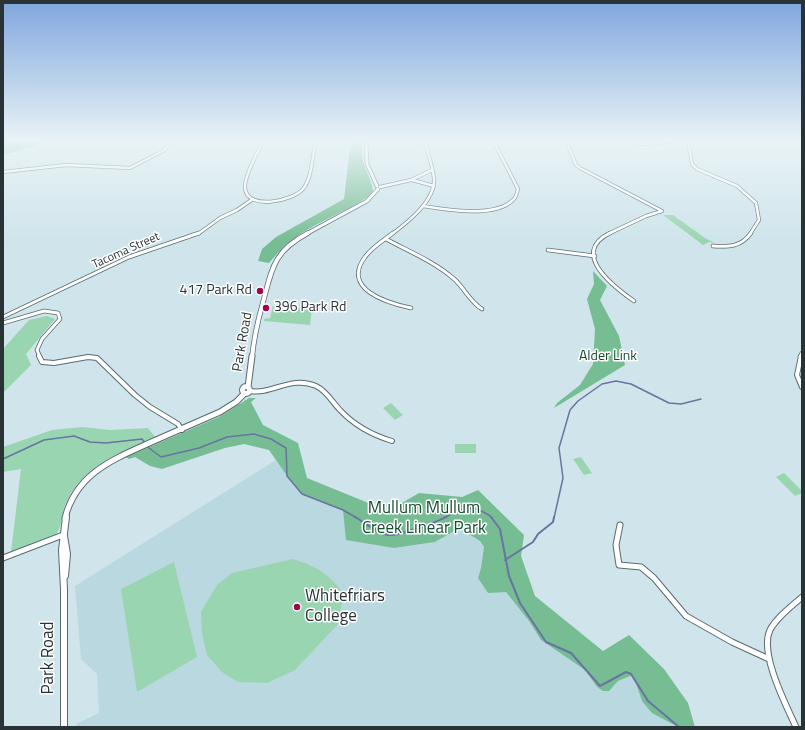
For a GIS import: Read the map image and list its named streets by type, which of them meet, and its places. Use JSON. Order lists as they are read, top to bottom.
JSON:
{
  "streets": {
    "street": ["Tacoma Street", "Park Road"]
  },
  "parks": ["Alder Link", "Mullum Mullum Creek Linear Park"],
  "places": ["417 Park Rd", "396 Park Rd", "Whitefriars College"]
}
